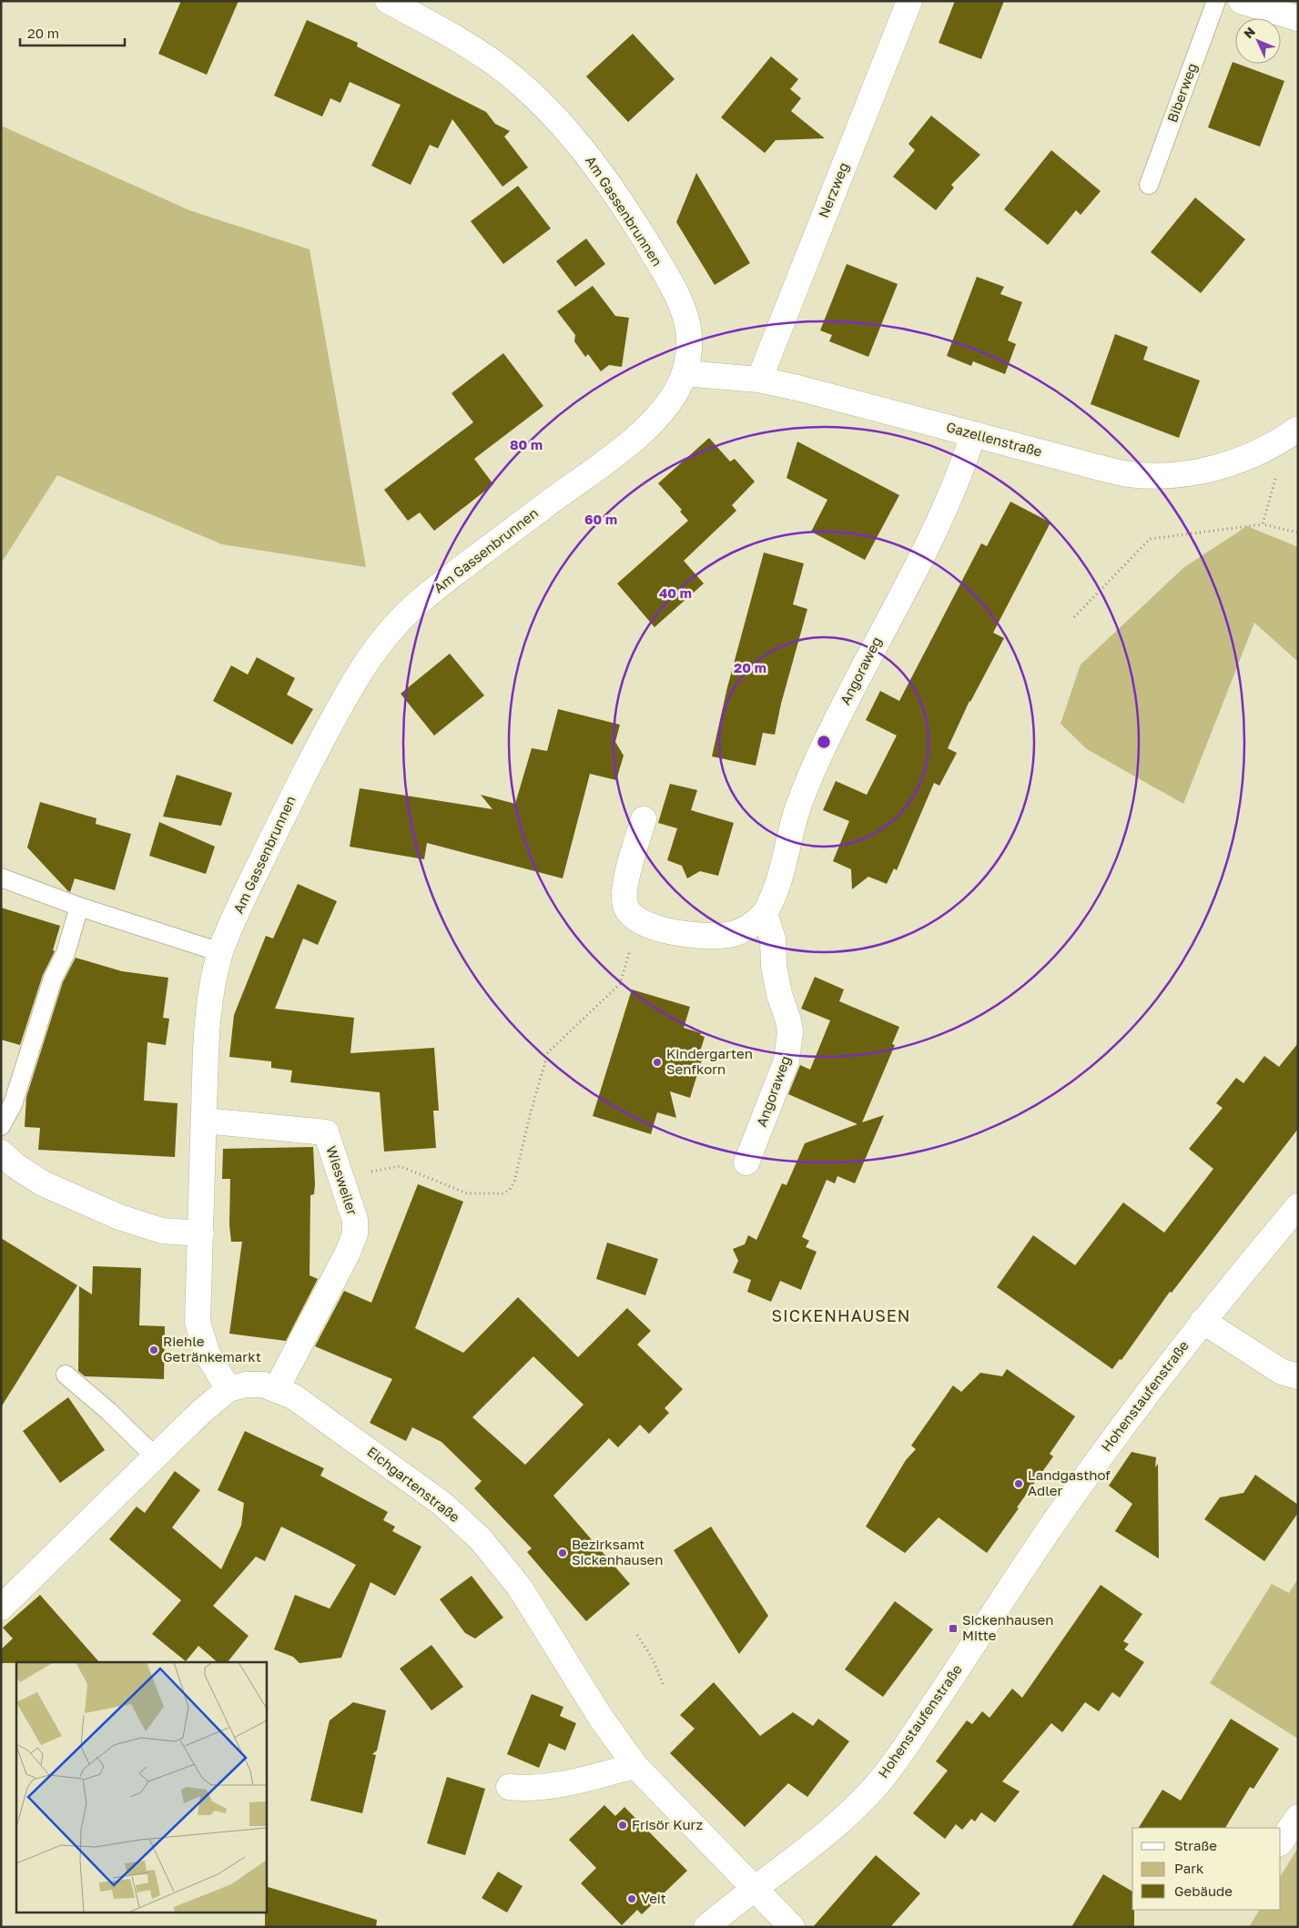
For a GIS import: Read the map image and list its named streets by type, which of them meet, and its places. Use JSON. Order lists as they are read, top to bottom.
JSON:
{
  "streets": {
    "street": [
      "Nerzweg",
      "Am Gassenbrunnen",
      "Gazellenstraße",
      "Angoraweg",
      "Wiesweiler",
      "Hohenstaufenstraße",
      "Eichgartenstraße"
    ],
    "lane": ["Biberweg"]
  },
  "crossings": [
    ["Nerzweg", "Gazellenstraße"],
    ["Am Gassenbrunnen", "Gazellenstraße"],
    ["Am Gassenbrunnen", "Wiesweiler"],
    ["Am Gassenbrunnen", "Eichgartenstraße"],
    ["Gazellenstraße", "Angoraweg"],
    ["Wiesweiler", "Eichgartenstraße"],
    ["Hohenstaufenstraße", "Eichgartenstraße"]
  ],
  "districts": ["SICKENHAUSEN"],
  "places": {
    "other": [
      "Kindergarten Senfkorn",
      "Riehle Getränkemarkt",
      "Landgasthof Adler",
      "Bezirksamt Sickenhausen",
      "Frisör Kurz",
      "Veit"
    ],
    "transit": ["Sickenhausen Mitte"]
  },
  "legend": ["Straße", "Park", "Gebäude"],
  "scale_bar": "20 m",
  "north": "top left",
  "rings": [
    "80 m",
    "60 m",
    "40 m",
    "20 m"
  ]
}
